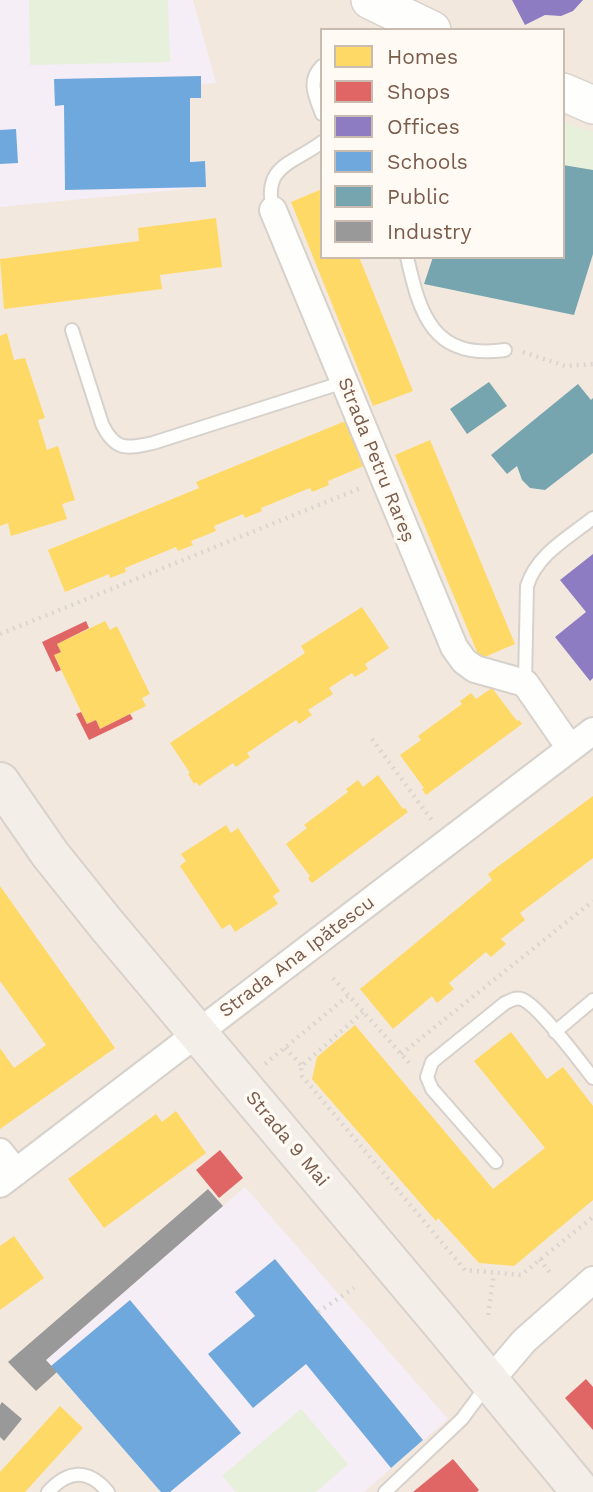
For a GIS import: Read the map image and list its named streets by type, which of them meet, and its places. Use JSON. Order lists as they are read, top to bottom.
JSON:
{
  "streets": {
    "main road": ["Strada 9 Mai"],
    "street": ["Strada Petru Rareș", "Strada Ana Ipătescu"]
  },
  "crossings": [
    ["Strada Ana Ipătescu", "Strada 9 Mai"]
  ],
  "legend": [
    "Homes",
    "Shops",
    "Offices",
    "Schools",
    "Public",
    "Industry"
  ]
}
